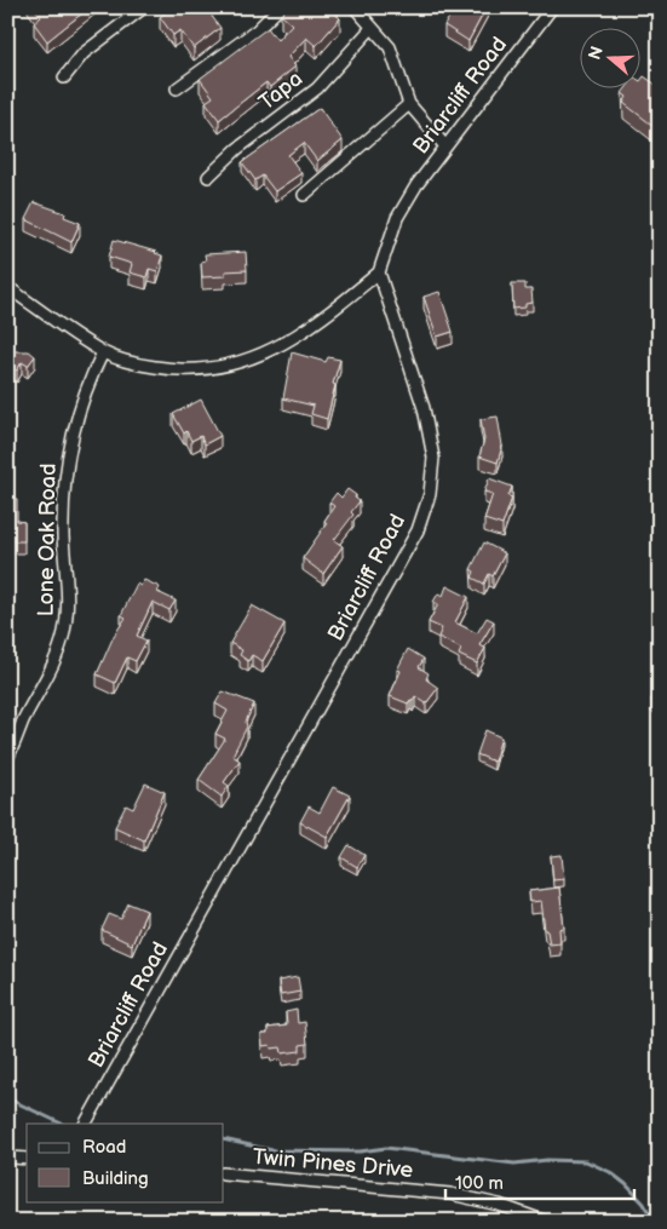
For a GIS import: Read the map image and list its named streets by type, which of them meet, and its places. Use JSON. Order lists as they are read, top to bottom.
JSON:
{
  "streets": {
    "street": [
      "Tapa",
      "Briarcliff Road",
      "Lone Oak Road",
      "Twin Pines Drive"
    ]
  },
  "legend": ["Road", "Building"],
  "scale_bar": "100 m",
  "north": "left"
}
